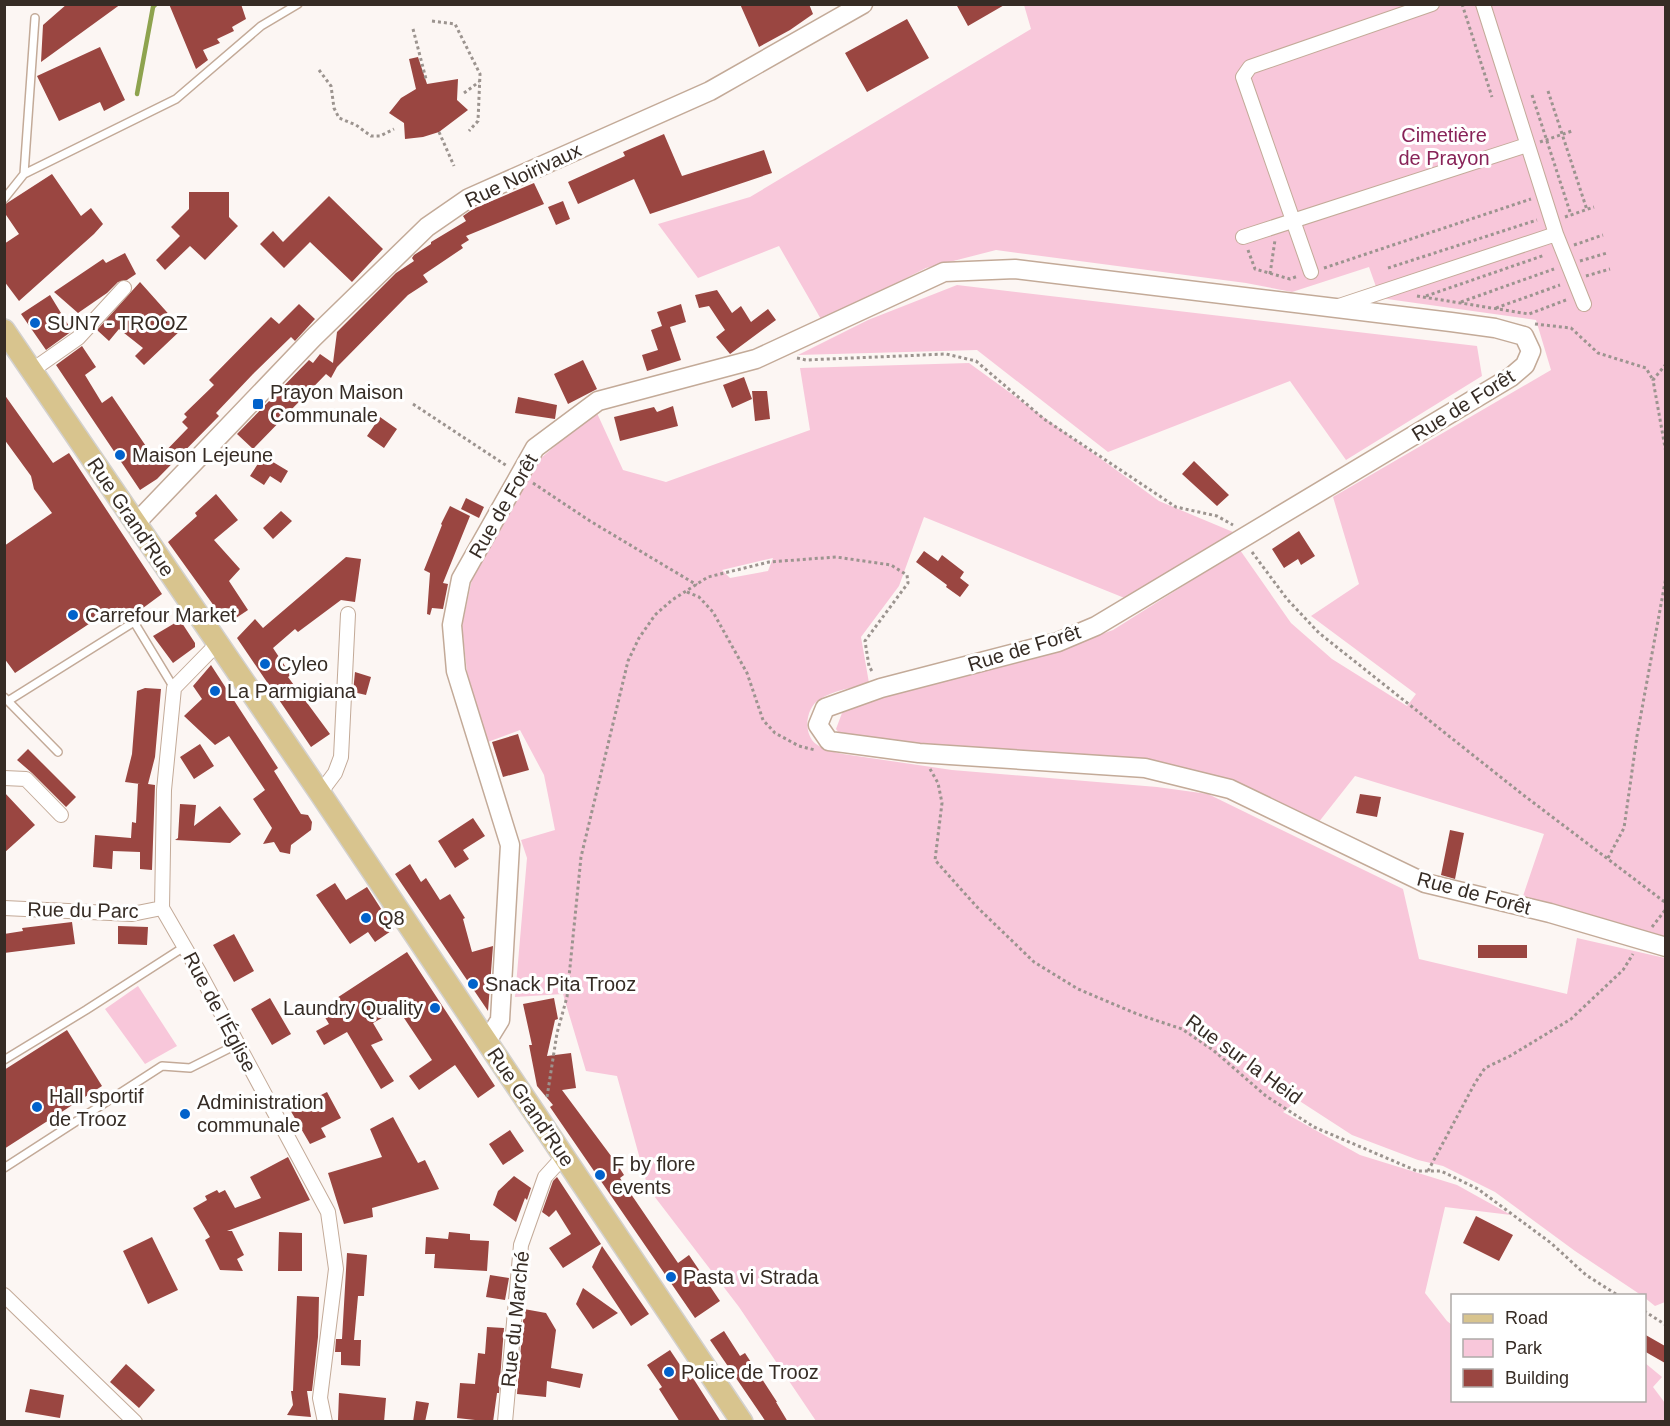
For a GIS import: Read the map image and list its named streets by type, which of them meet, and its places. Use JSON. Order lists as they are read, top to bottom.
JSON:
{
  "streets": {
    "main road": ["Rue Grand'Rue"],
    "street": [
      "Rue Noirivaux",
      "Rue de Forêt",
      "Rue du Parc",
      "Rue de l'Église",
      "Rue du Marché"
    ],
    "path": ["Rue sur la Heid"]
  },
  "crossings": [
    ["Rue Noirivaux", "Rue Grand'Rue"],
    ["Rue de Forêt", "Rue Grand'Rue"],
    ["Rue de Forêt", "Rue sur la Heid"],
    ["Rue Grand'Rue", "Rue du Marché"],
    ["Rue du Parc", "Rue de l'Église"]
  ],
  "parks": ["Cimetière de Prayon"],
  "places": {
    "other": [
      "SUN7 - TROOZ",
      "Maison Lejeune",
      "Carrefour Market",
      "Cyleo",
      "La Parmigiana",
      "Q8",
      "Snack Pita Trooz",
      "Laundry Quality",
      "Hall sportif de Trooz",
      "Administration communale",
      "F by flore events",
      "Pasta vi Strada",
      "Police de Trooz"
    ],
    "transit": ["Prayon Maison Communale"]
  },
  "legend": ["Road", "Park", "Building"]
}
